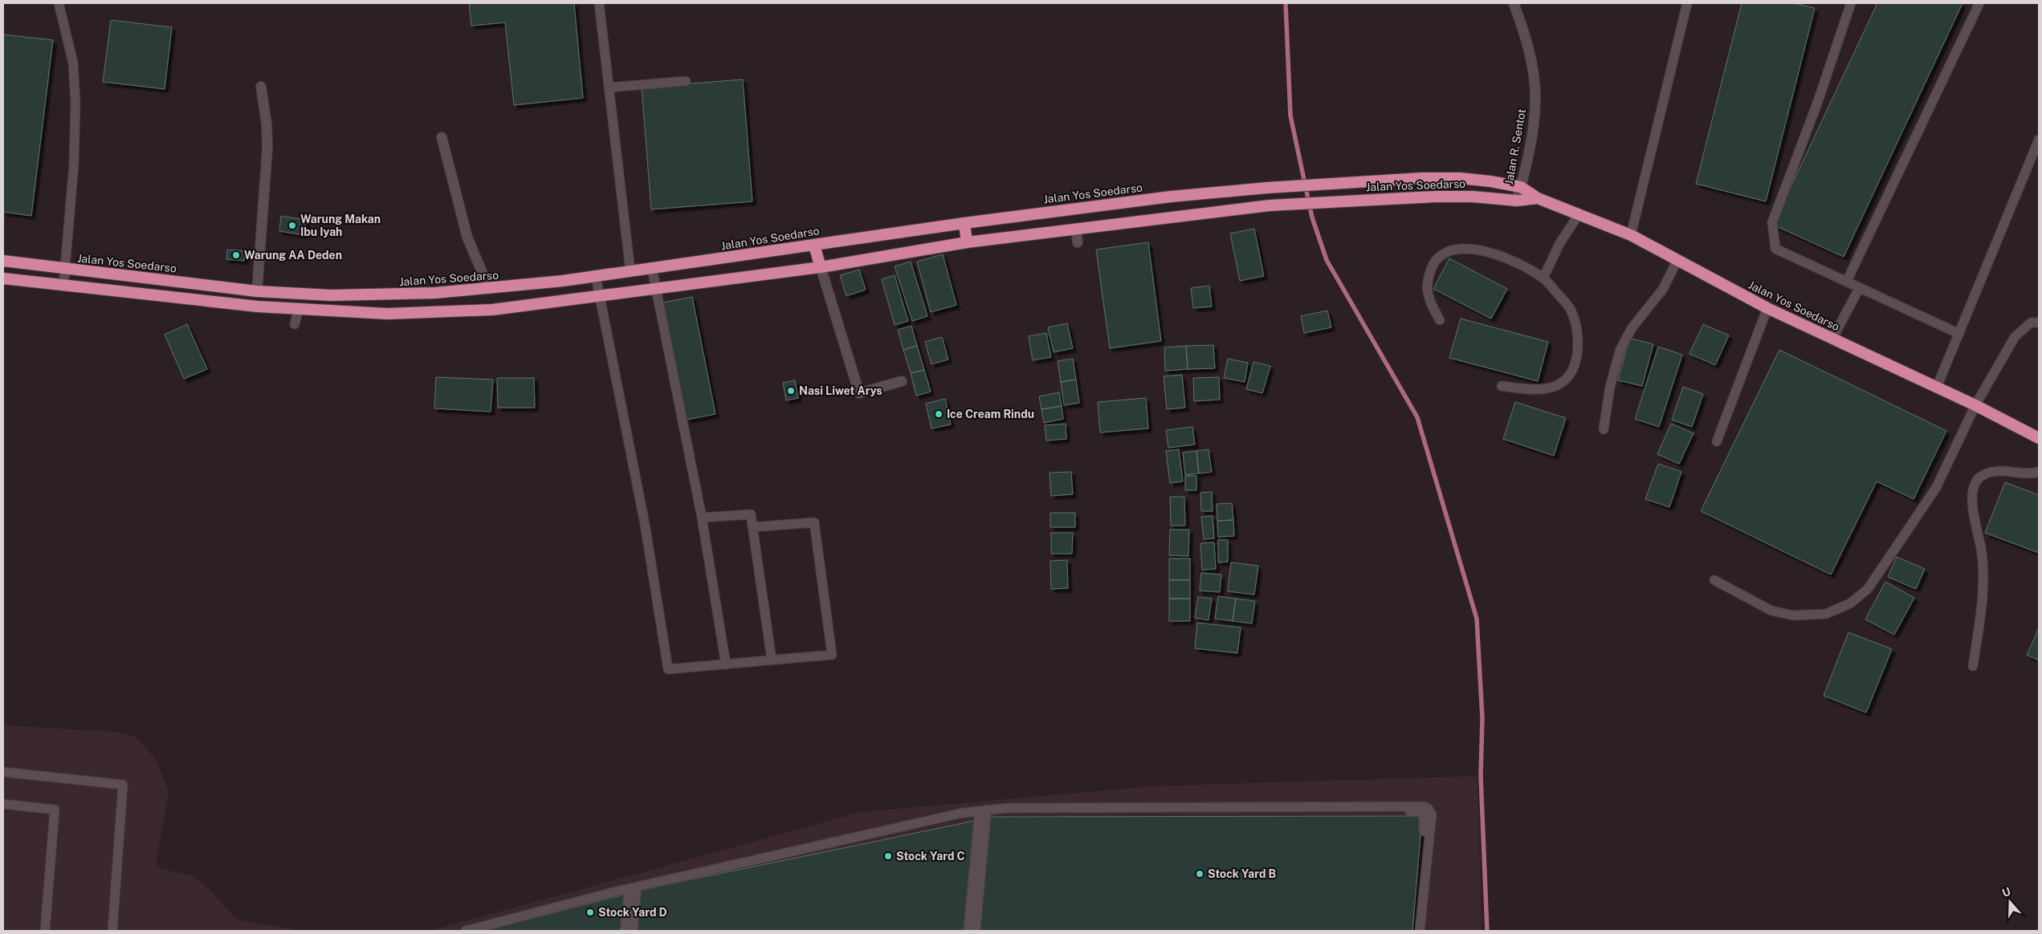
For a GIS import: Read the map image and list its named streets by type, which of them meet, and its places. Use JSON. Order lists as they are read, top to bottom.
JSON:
{
  "streets": {
    "highway": ["Jalan Yos Soedarso"],
    "street": ["Jalan R. Sentot"]
  },
  "crossings": [
    ["Jalan R. Sentot", "Jalan Yos Soedarso"]
  ],
  "places": [
    "Warung Makan Ibu Iyah",
    "Warung AA Deden",
    "Nasi Liwet Arys",
    "Ice Cream Rindu",
    "Stock Yard C",
    "Stock Yard B",
    "Stock Yard D"
  ],
  "north": "top"
}
